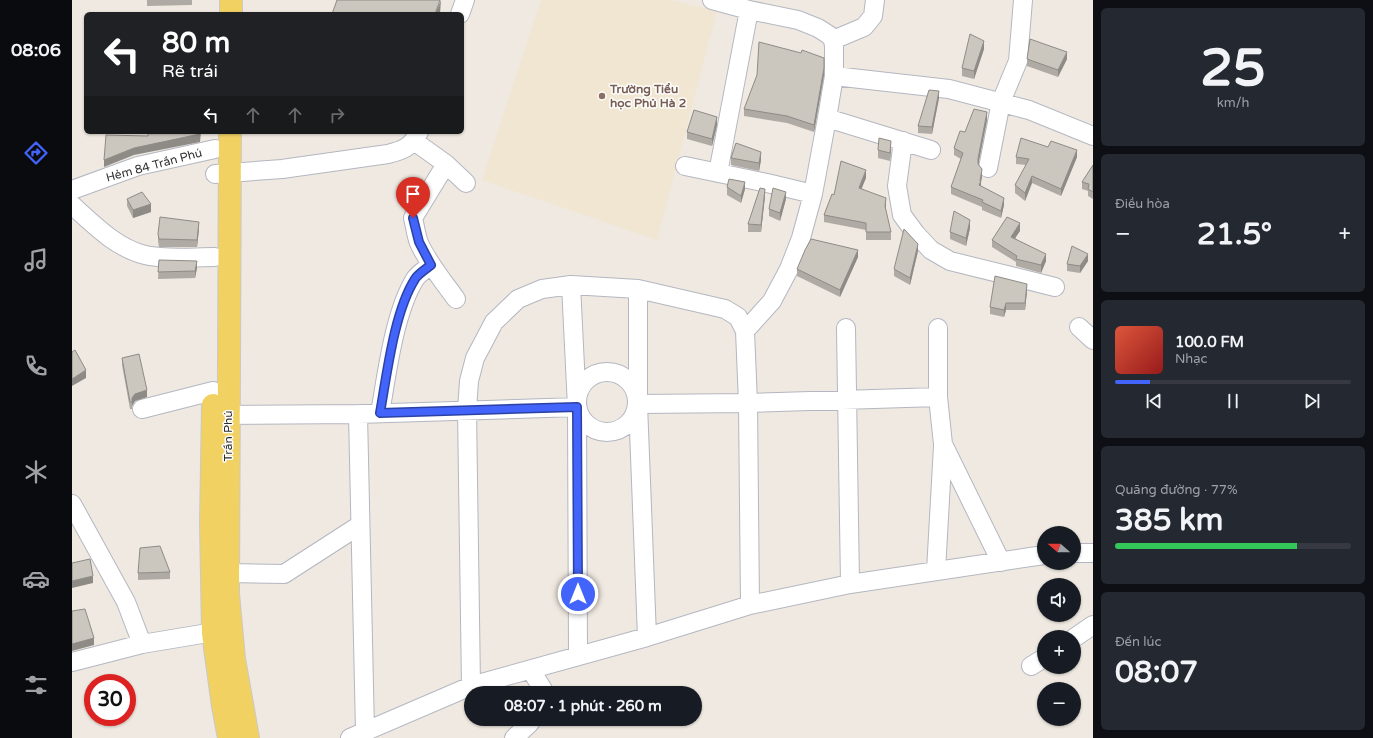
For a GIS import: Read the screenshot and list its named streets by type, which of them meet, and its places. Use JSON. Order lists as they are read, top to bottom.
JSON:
{
  "streets": {
    "main road": ["Trần Phú"],
    "street": ["Hẻm 84 Trần Phú"]
  },
  "crossings": [
    ["Hẻm 84 Trần Phú", "Trần Phú"]
  ],
  "places": ["Trường Tiểu học Phủ Hà 2"],
  "north": "left",
  "page": {
    "tabs": "08:06",
    "tile": [
      ["25", "km/h"],
      "Điều hòa",
      ["Quãng đường · 77%", "385 km"],
      ["Đến lúc", "08:07"]
    ],
    "turn": ["80 m", "Rẽ trái"],
    "heat": ["−", "21.5°", "+"],
    "song": ["100.0 FM", "Nhạc"],
    "map_buttons": ["+", "−"],
    "limit": "30",
    "trip": "08:07 · 1 phút · 260 m"
  }
}
